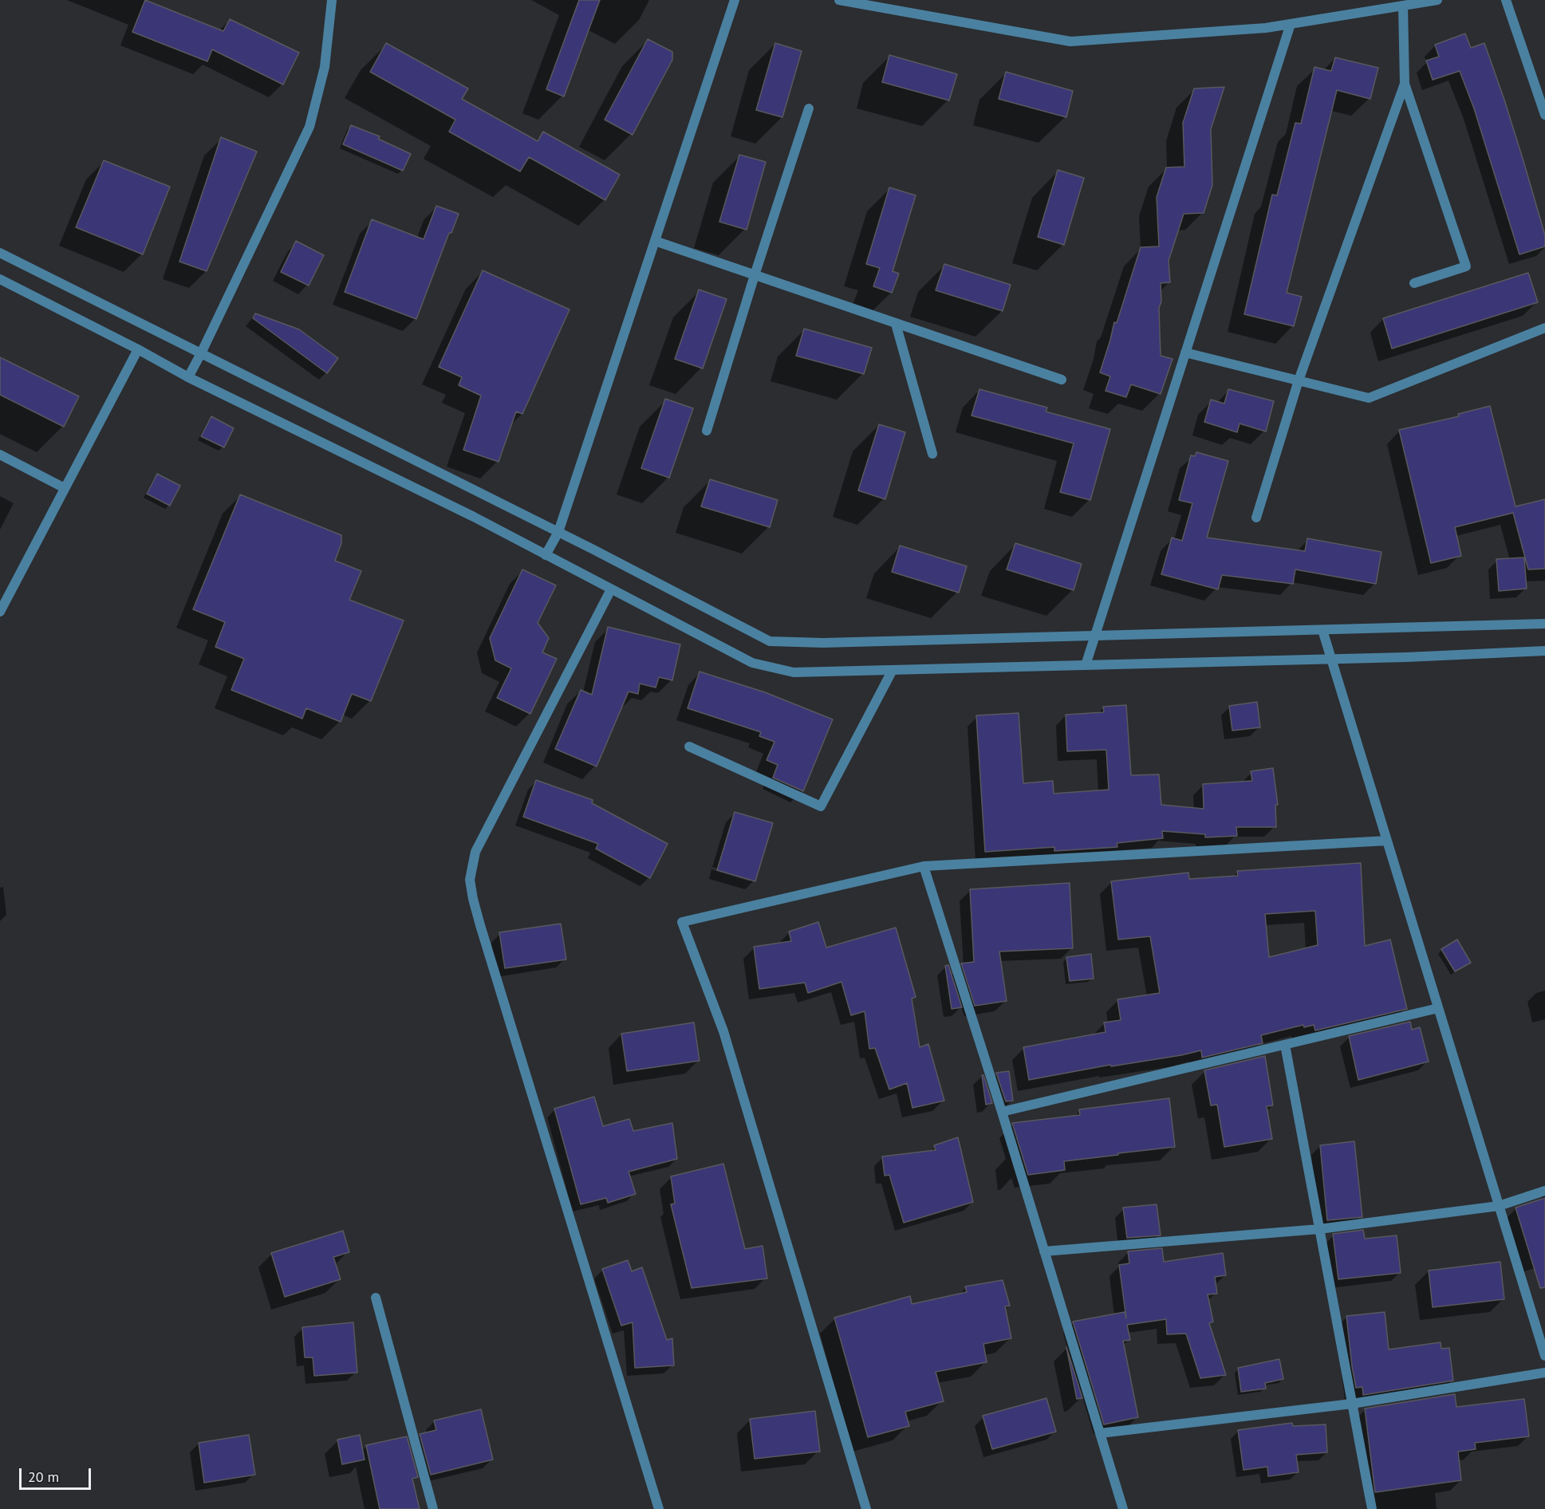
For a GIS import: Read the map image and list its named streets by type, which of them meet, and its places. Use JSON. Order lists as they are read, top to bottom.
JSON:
{
  "scale_bar": "20 m"
}
